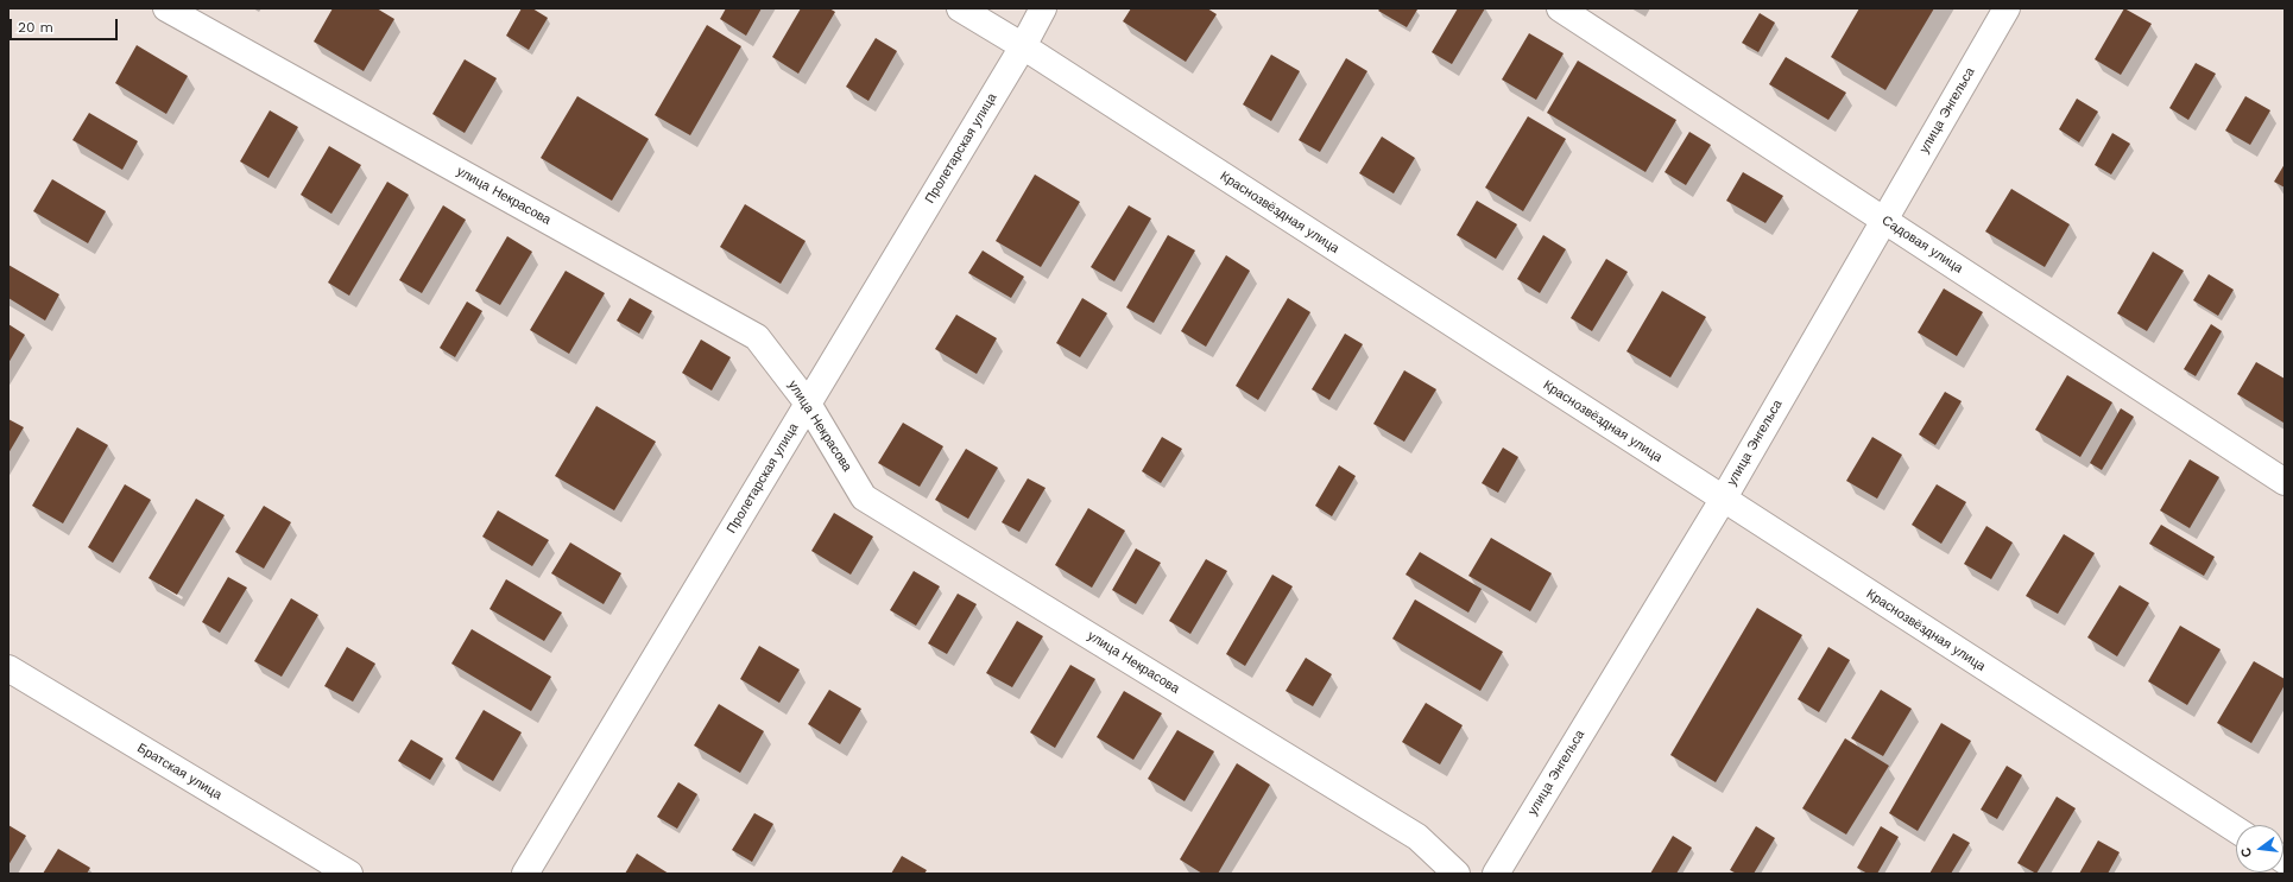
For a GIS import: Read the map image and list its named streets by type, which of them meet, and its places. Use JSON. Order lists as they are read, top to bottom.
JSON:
{
  "streets": {
    "street": [
      "улица Энгельса",
      "Пролетарская улица",
      "улица Некрасова",
      "Краснозвёздная улица",
      "Садовая улица",
      "Братская улица"
    ]
  },
  "crossings": [
    ["улица Энгельса", "Краснозвёздная улица"],
    ["улица Энгельса", "Садовая улица"],
    ["Пролетарская улица", "улица Некрасова"],
    ["Пролетарская улица", "Краснозвёздная улица"]
  ],
  "scale_bar": "20 m",
  "north": "left"
}
